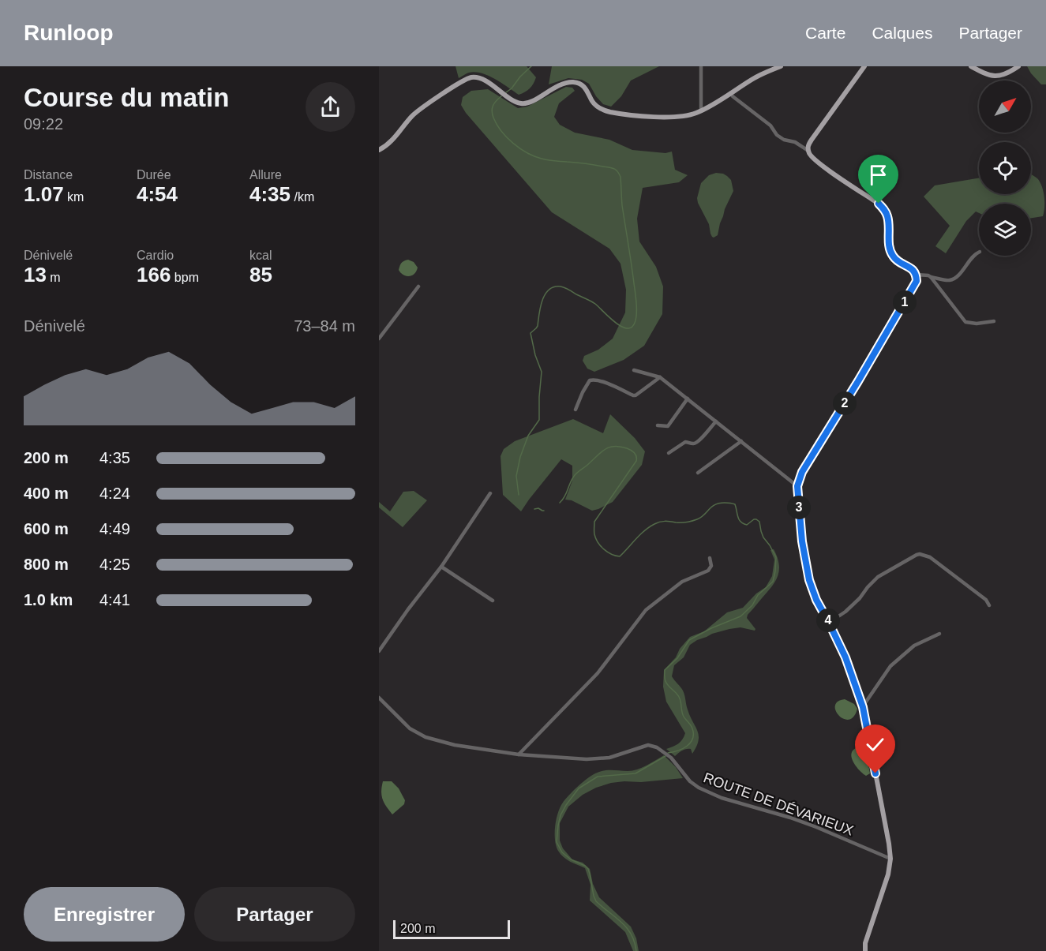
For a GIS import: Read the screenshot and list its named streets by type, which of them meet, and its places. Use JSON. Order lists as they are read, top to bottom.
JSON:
{
  "streets": {
    "street": ["ROUTE DE DÉVARIEUX"]
  },
  "scale_bar": "200 m",
  "north": "top right",
  "page": {
    "header": "Runloop",
    "nav": ["Carte", "Calques", "Partager"],
    "heading": ["Course du matin", "09:22"],
    "stats": [
      ["Distance", "1.07 km"],
      ["Durée", "4:54"],
      ["Allure", "4:35 /km"],
      ["Dénivelé", "13 m"],
      ["Cardio", "166 bpm"],
      ["kcal", "85"]
    ],
    "pins": [
      "1",
      "2",
      "3",
      "4"
    ],
    "chart": ["Dénivelé", "73–84 m"],
    "list": [
      {
        "name": "200 m",
        "note": "4:35"
      },
      {
        "name": "400 m",
        "note": "4:24"
      },
      {
        "name": "600 m",
        "note": "4:49"
      },
      {
        "name": "800 m",
        "note": "4:25"
      },
      {
        "name": "1.0 km",
        "note": "4:41"
      }
    ],
    "buttons": ["Enregistrer", "Partager"],
    "scale": "200 m"
  }
}
